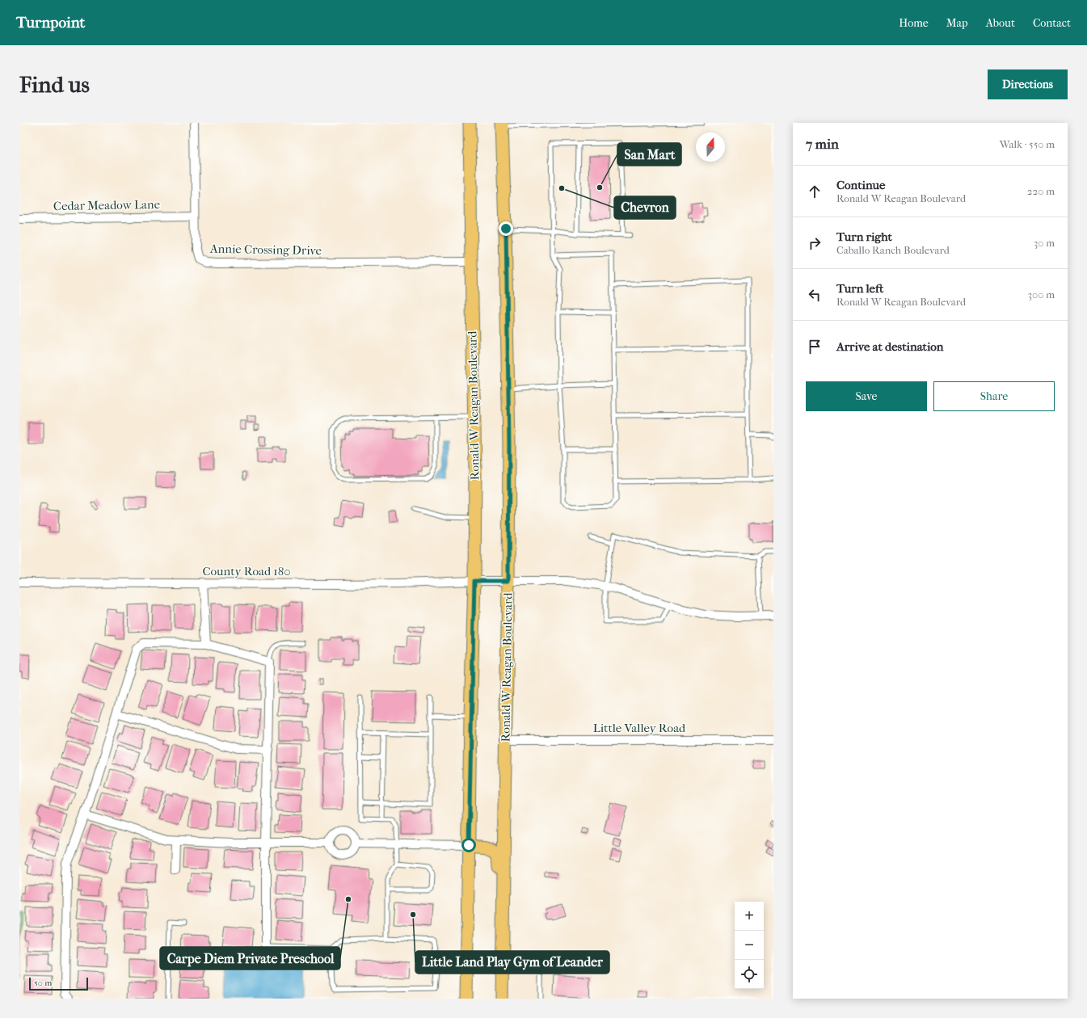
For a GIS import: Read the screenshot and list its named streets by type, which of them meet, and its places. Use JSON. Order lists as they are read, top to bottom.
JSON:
{
  "streets": {
    "main road": ["Ronald W Reagan Boulevard"],
    "street": [
      "Cedar Meadow Lane",
      "Annie Crossing Drive",
      "County Road 180",
      "Little Valley Road"
    ]
  },
  "crossings": [
    ["Cedar Meadow Lane", "Annie Crossing Drive"],
    ["Annie Crossing Drive", "Ronald W Reagan Boulevard"],
    ["Ronald W Reagan Boulevard", "County Road 180"],
    ["Ronald W Reagan Boulevard", "Little Valley Road"]
  ],
  "places": [
    "San Mart",
    "Chevron",
    "Carpe Diem Private Preschool",
    "Little Land Play Gym of Leander"
  ],
  "scale_bar": "50 m",
  "north": "top",
  "page": {
    "header": "Turnpoint",
    "nav": [
      "Home",
      "Map",
      "About",
      "Contact"
    ],
    "buttons": [
      "Directions",
      ["Save", "Share"]
    ],
    "title": "Find us",
    "heading": ["7 min", "Walk · 550 m"],
    "list": [
      ["Continue", "Ronald W Reagan Boulevard", "220 m"],
      ["Turn right", "Caballo Ranch Boulevard", "30 m"],
      ["Turn left", "Ronald W Reagan Boulevard", "300 m"],
      "Arrive at destination"
    ],
    "map_buttons": ["+", "−"],
    "scale": "50 m"
  }
}
